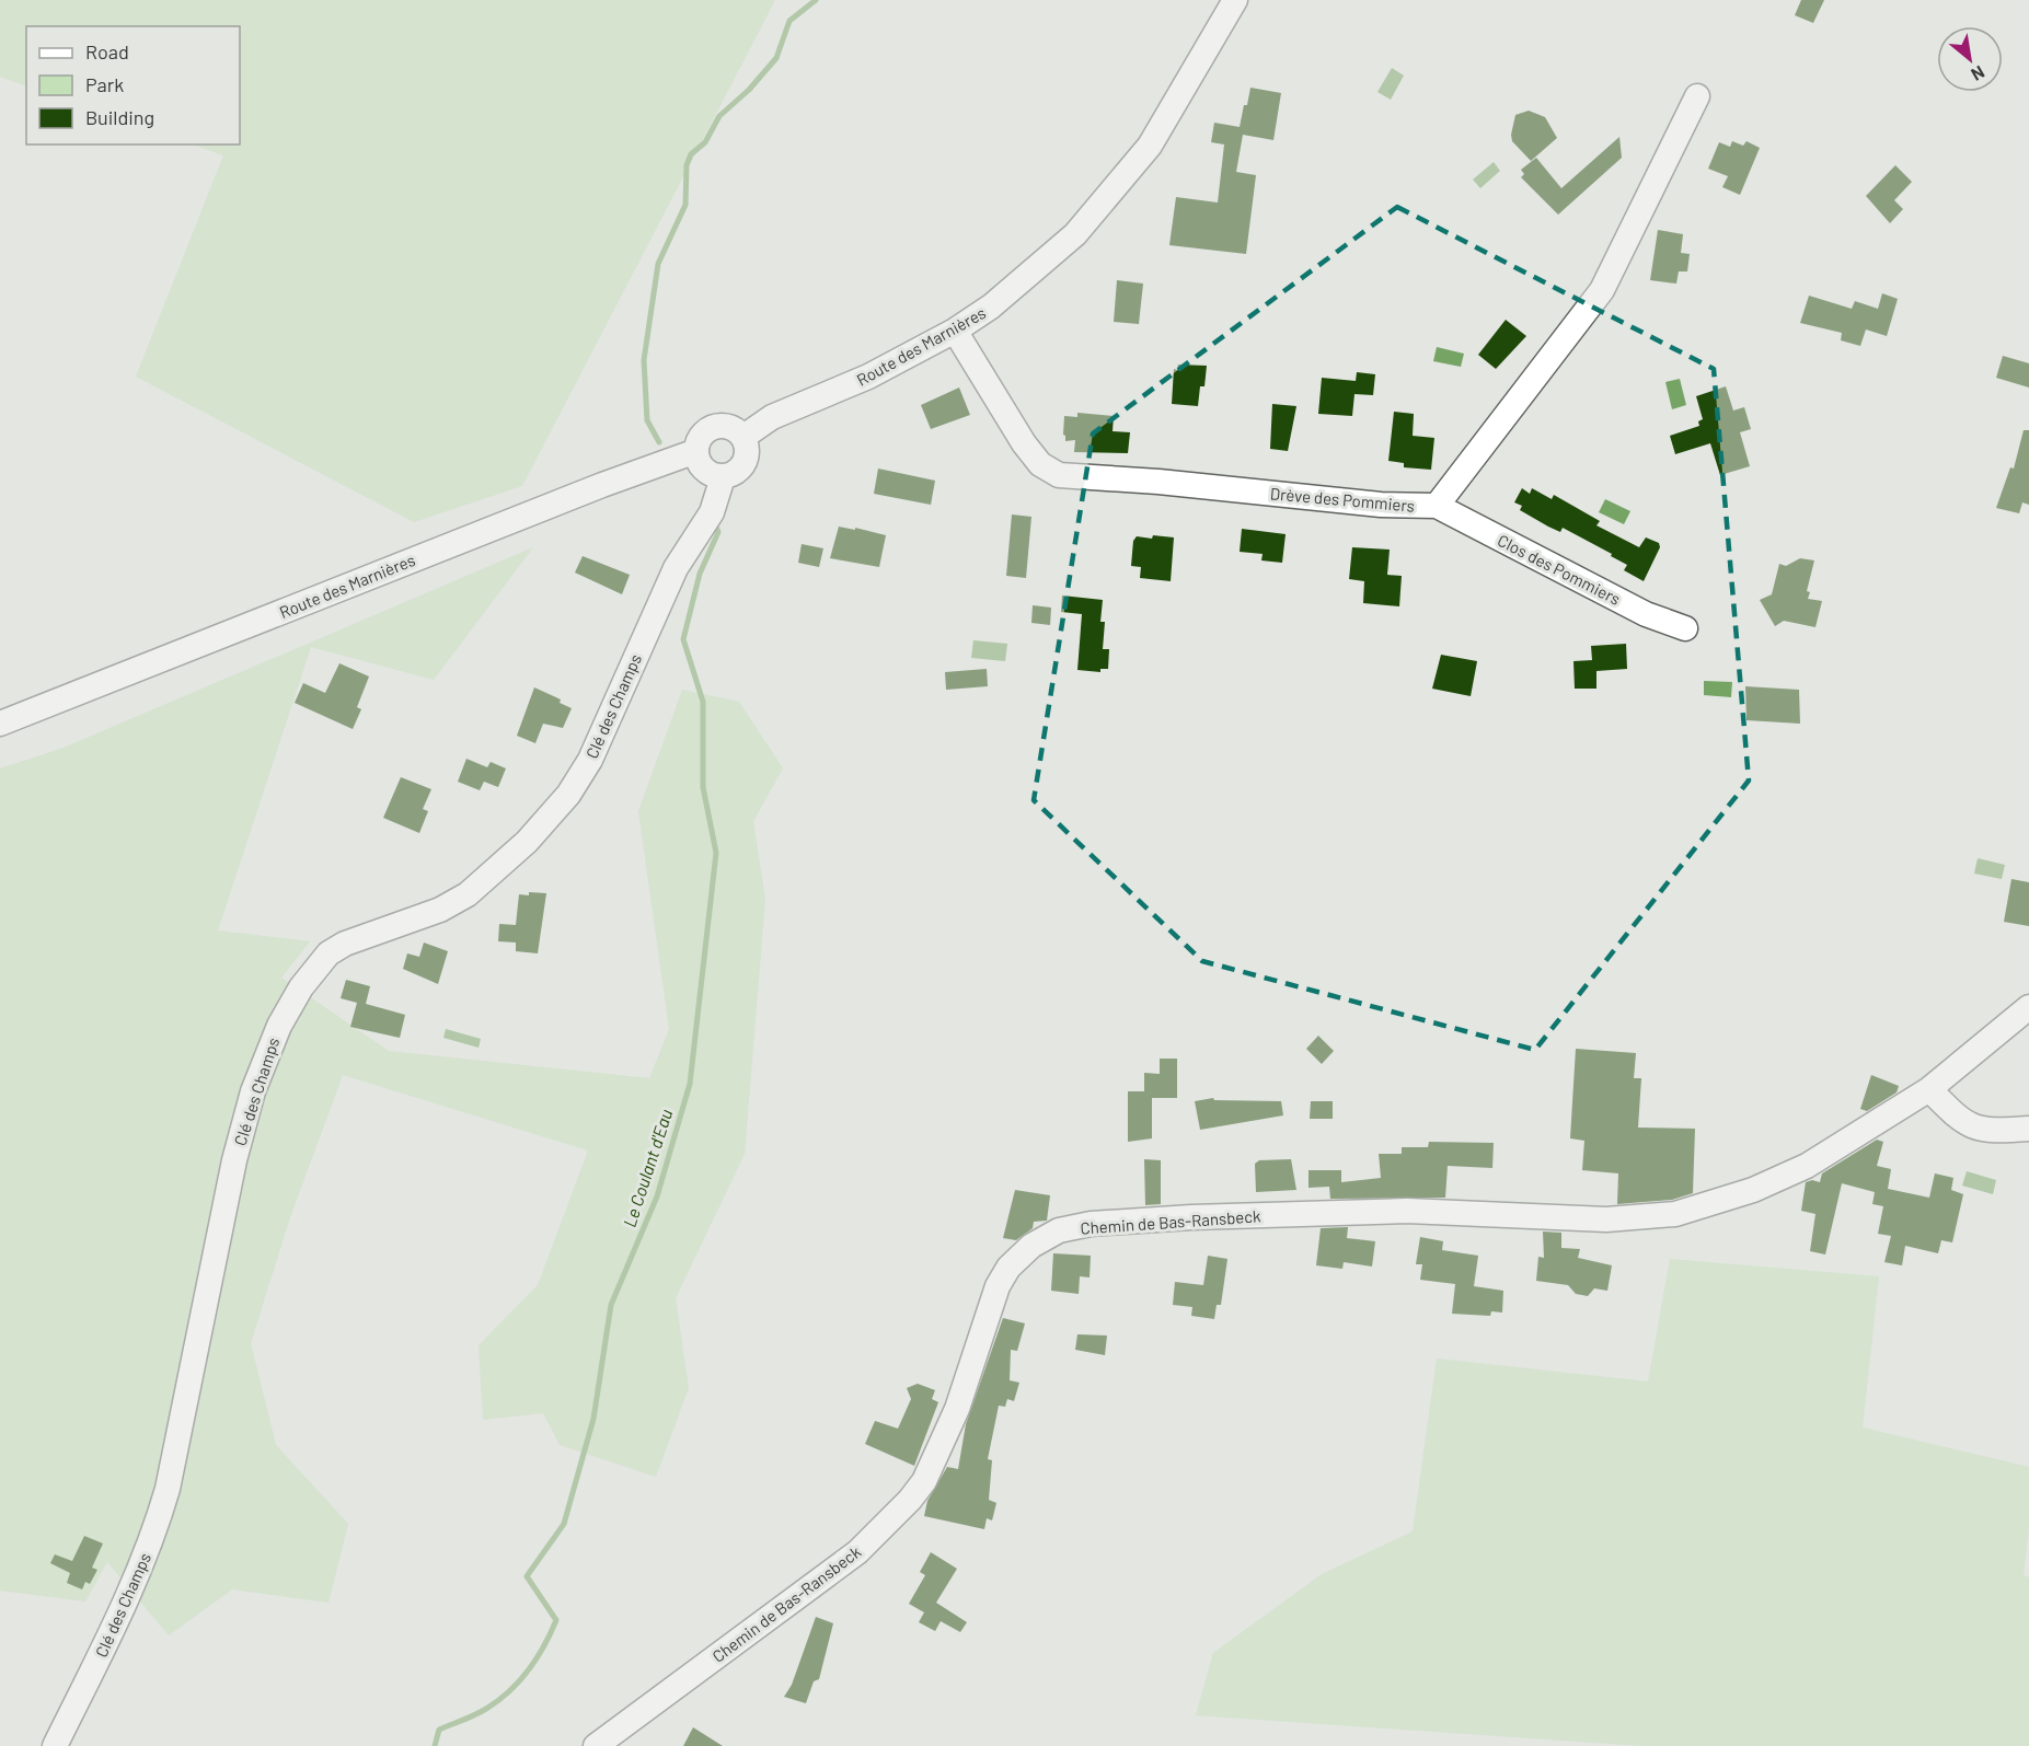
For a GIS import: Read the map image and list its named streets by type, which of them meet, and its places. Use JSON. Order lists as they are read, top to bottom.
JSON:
{
  "streets": {
    "street": [
      "Route des Marnières",
      "Drève des Pommiers",
      "Clos des Pommiers",
      "Clé des Champs",
      "Chemin de Bas-Ransbeck"
    ]
  },
  "crossings": [
    ["Route des Marnières", "Drève des Pommiers"],
    ["Route des Marnières", "Clé des Champs"],
    ["Drève des Pommiers", "Clos des Pommiers"]
  ],
  "water": ["Le Coulant d'Eau"],
  "legend": ["Road", "Park", "Building"],
  "north": "bottom right"
}
